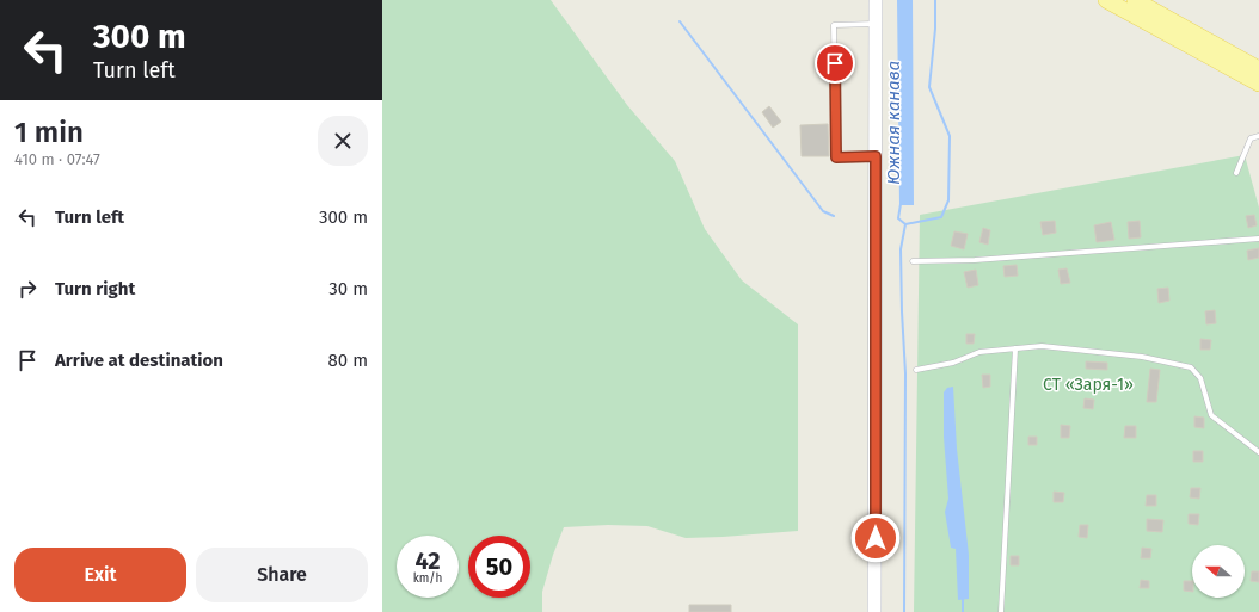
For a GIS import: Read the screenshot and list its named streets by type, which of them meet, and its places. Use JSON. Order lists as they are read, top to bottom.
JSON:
{
  "water": ["Южная канава"],
  "parks": ["СТ «Заря-1»"],
  "north": "left",
  "page": {
    "turn": ["300 m", "Turn left"],
    "heading": ["1 min", "410 m · 07:47"],
    "list": [
      {
        "name": "Turn left",
        "value": "300 m"
      },
      {
        "name": "Turn right",
        "value": "30 m"
      },
      {
        "name": "Arrive at destination",
        "value": "80 m"
      }
    ],
    "speed": "42 km/h",
    "limit": "50",
    "buttons": ["Exit", "Share"]
  }
}
